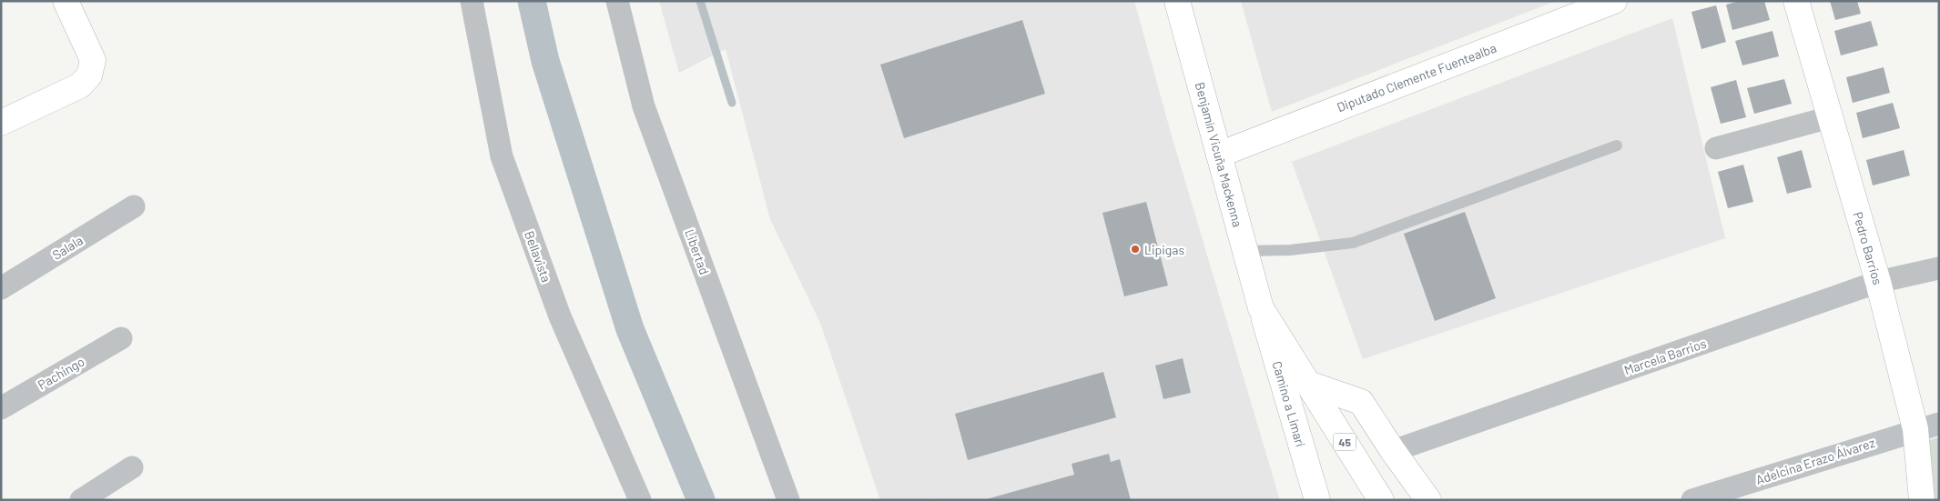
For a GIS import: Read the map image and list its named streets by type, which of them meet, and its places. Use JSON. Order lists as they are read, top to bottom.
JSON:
{
  "streets": {
    "street": [
      "Diputado Clemente Fuentealba",
      "Benjamín Vicuña Mackenna",
      "Salala",
      "Pedro Barrios",
      "Libertad",
      "Bellavista",
      "Marcela Barrios",
      "Pachingo",
      "Camino a Limarí",
      "45",
      "Adelcina Erazo Álvarez"
    ]
  },
  "crossings": [
    ["Diputado Clemente Fuentealba", "Benjamín Vicuña Mackenna"],
    ["Benjamín Vicuña Mackenna", "Camino a Limarí"],
    ["Benjamín Vicuña Mackenna", "45"],
    ["Pedro Barrios", "Marcela Barrios"],
    ["Pedro Barrios", "Adelcina Erazo Álvarez"],
    ["Camino a Limarí", "45"]
  ],
  "places": ["Lipigas"]
}
